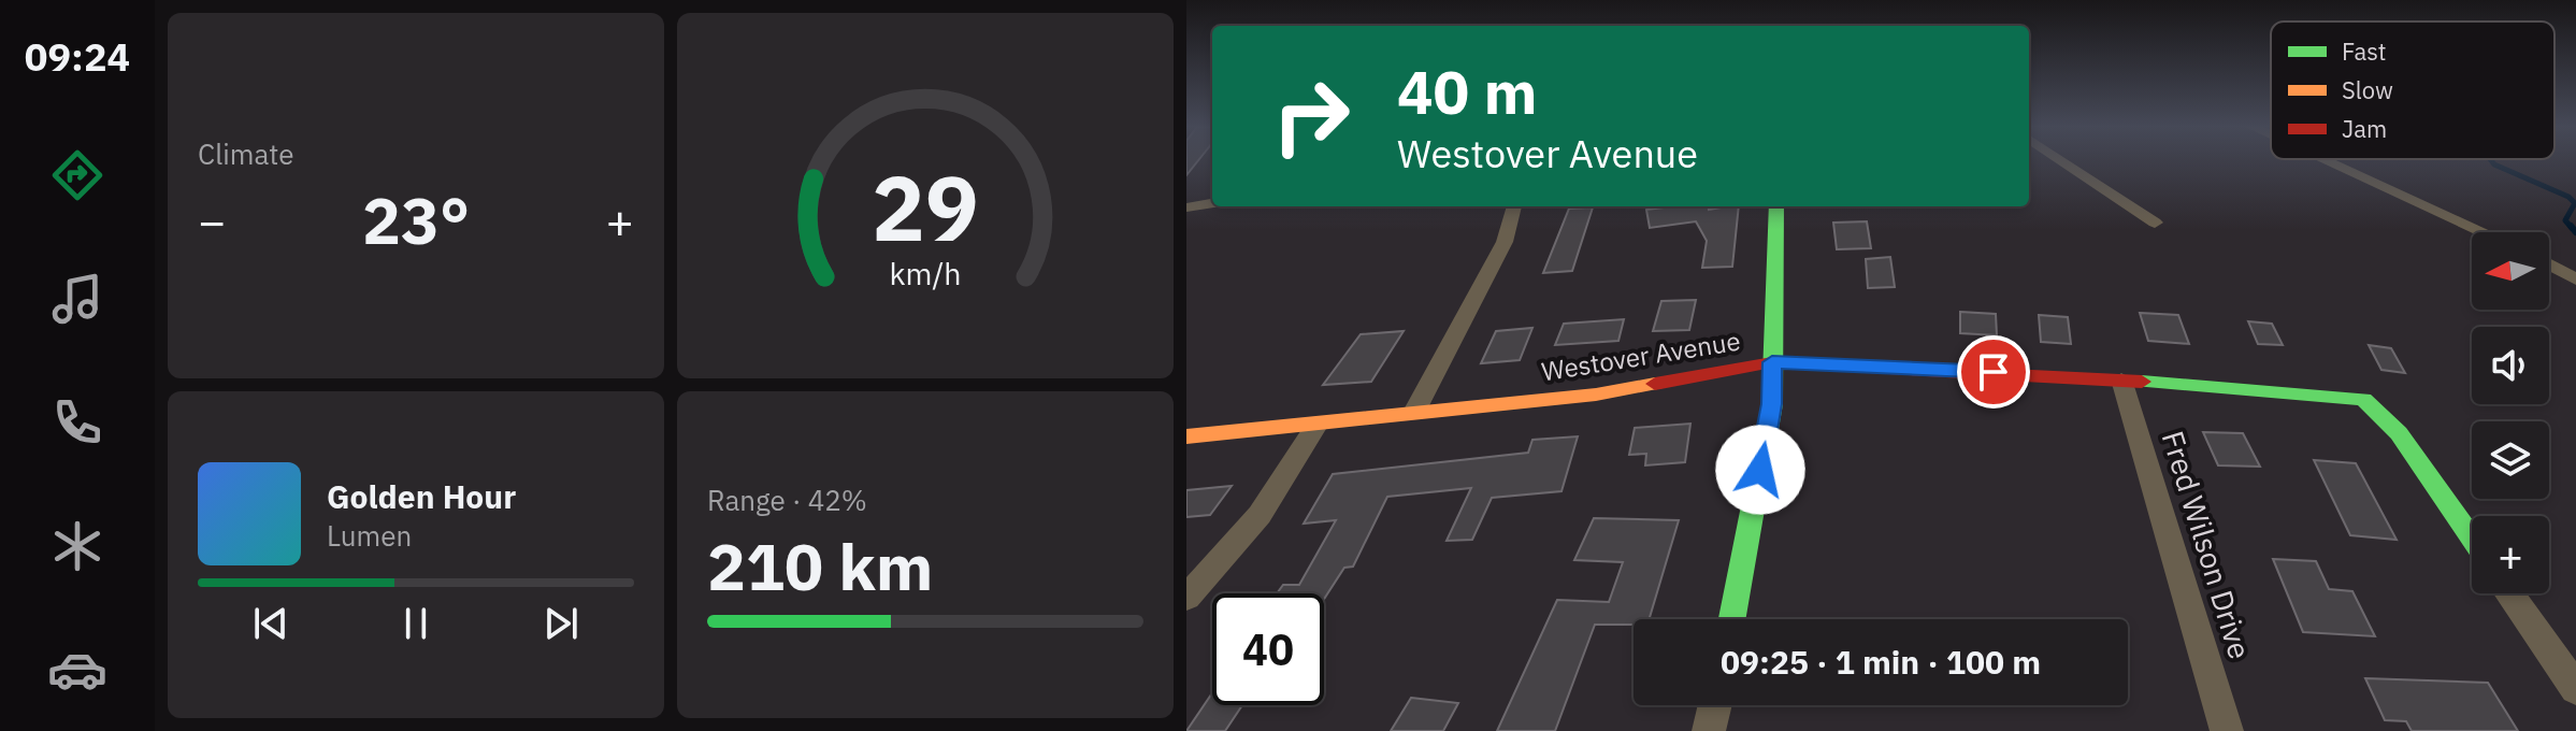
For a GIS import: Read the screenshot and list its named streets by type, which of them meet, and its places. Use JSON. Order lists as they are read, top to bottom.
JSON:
{
  "streets": {
    "street": ["Westover Avenue", "Fred Wilson Drive"]
  },
  "crossings": [
    ["Westover Avenue", "Fred Wilson Drive"]
  ],
  "legend": ["Fast", "Slow", "Jam"],
  "north": "left",
  "page": {
    "tabs": "09:24",
    "tile": [
      "Climate",
      ["Range · 42%", "210 km"]
    ],
    "turn": ["40 m", "Westover Avenue"],
    "heat": ["−", "23°", "+"],
    "map_buttons": "+",
    "song": ["Golden Hour", "Lumen"],
    "limit": "40",
    "trip": "09:25 · 1 min · 100 m",
    "gauge": ["29", "km/h"]
  }
}
